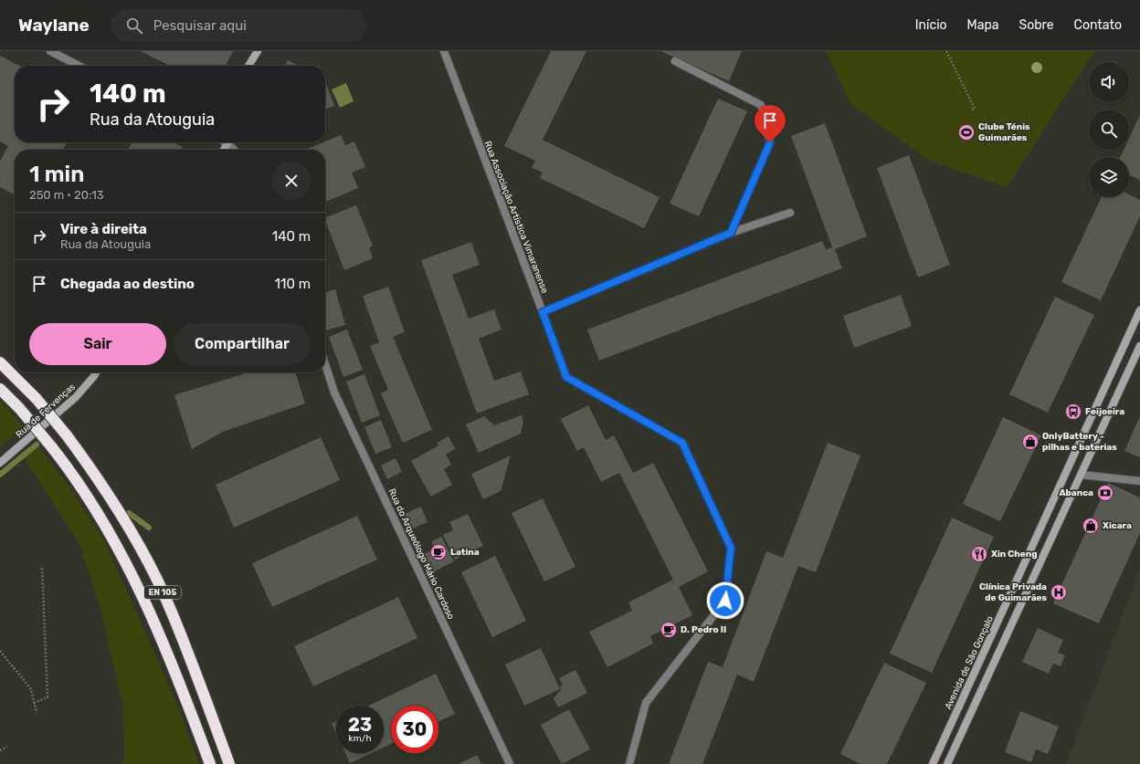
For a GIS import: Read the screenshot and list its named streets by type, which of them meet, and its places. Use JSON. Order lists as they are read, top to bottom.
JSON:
{
  "streets": {
    "highway": ["EN 105"],
    "street": [
      "Rua Associação Artística Vimaranense",
      "Rua de Fervenças",
      "Rua do Arqueólogo Mário Cardoso",
      "Avenida de São Gonçalo"
    ]
  },
  "places": {
    "sports": ["Clube Ténis Guimarães"],
    "bus stop": ["Feijoeira"],
    "shop": ["OnlyBattery - pilhas e baterias", "Xicara"],
    "bank": ["Abanca"],
    "cafe": ["Latina", "D. Pedro II"],
    "restaurant": ["Xin Cheng"],
    "hospital": ["Clínica Privada de Guimarães"]
  },
  "page": {
    "header": "Waylane",
    "search": "Pesquisar aqui",
    "nav": [
      "Início",
      "Mapa",
      "Sobre",
      "Contato"
    ],
    "turn": ["140 m", "Rua da Atouguia"],
    "heading": ["1 min", "250 m · 20:13"],
    "list": [
      {
        "name": "Vire à direita",
        "note": "Rua da Atouguia",
        "value": "140 m"
      },
      {
        "name": "Chegada ao destino",
        "value": "110 m"
      }
    ],
    "buttons": ["Sair", "Compartilhar"],
    "speed": "23 km/h",
    "limit": "30"
  }
}
